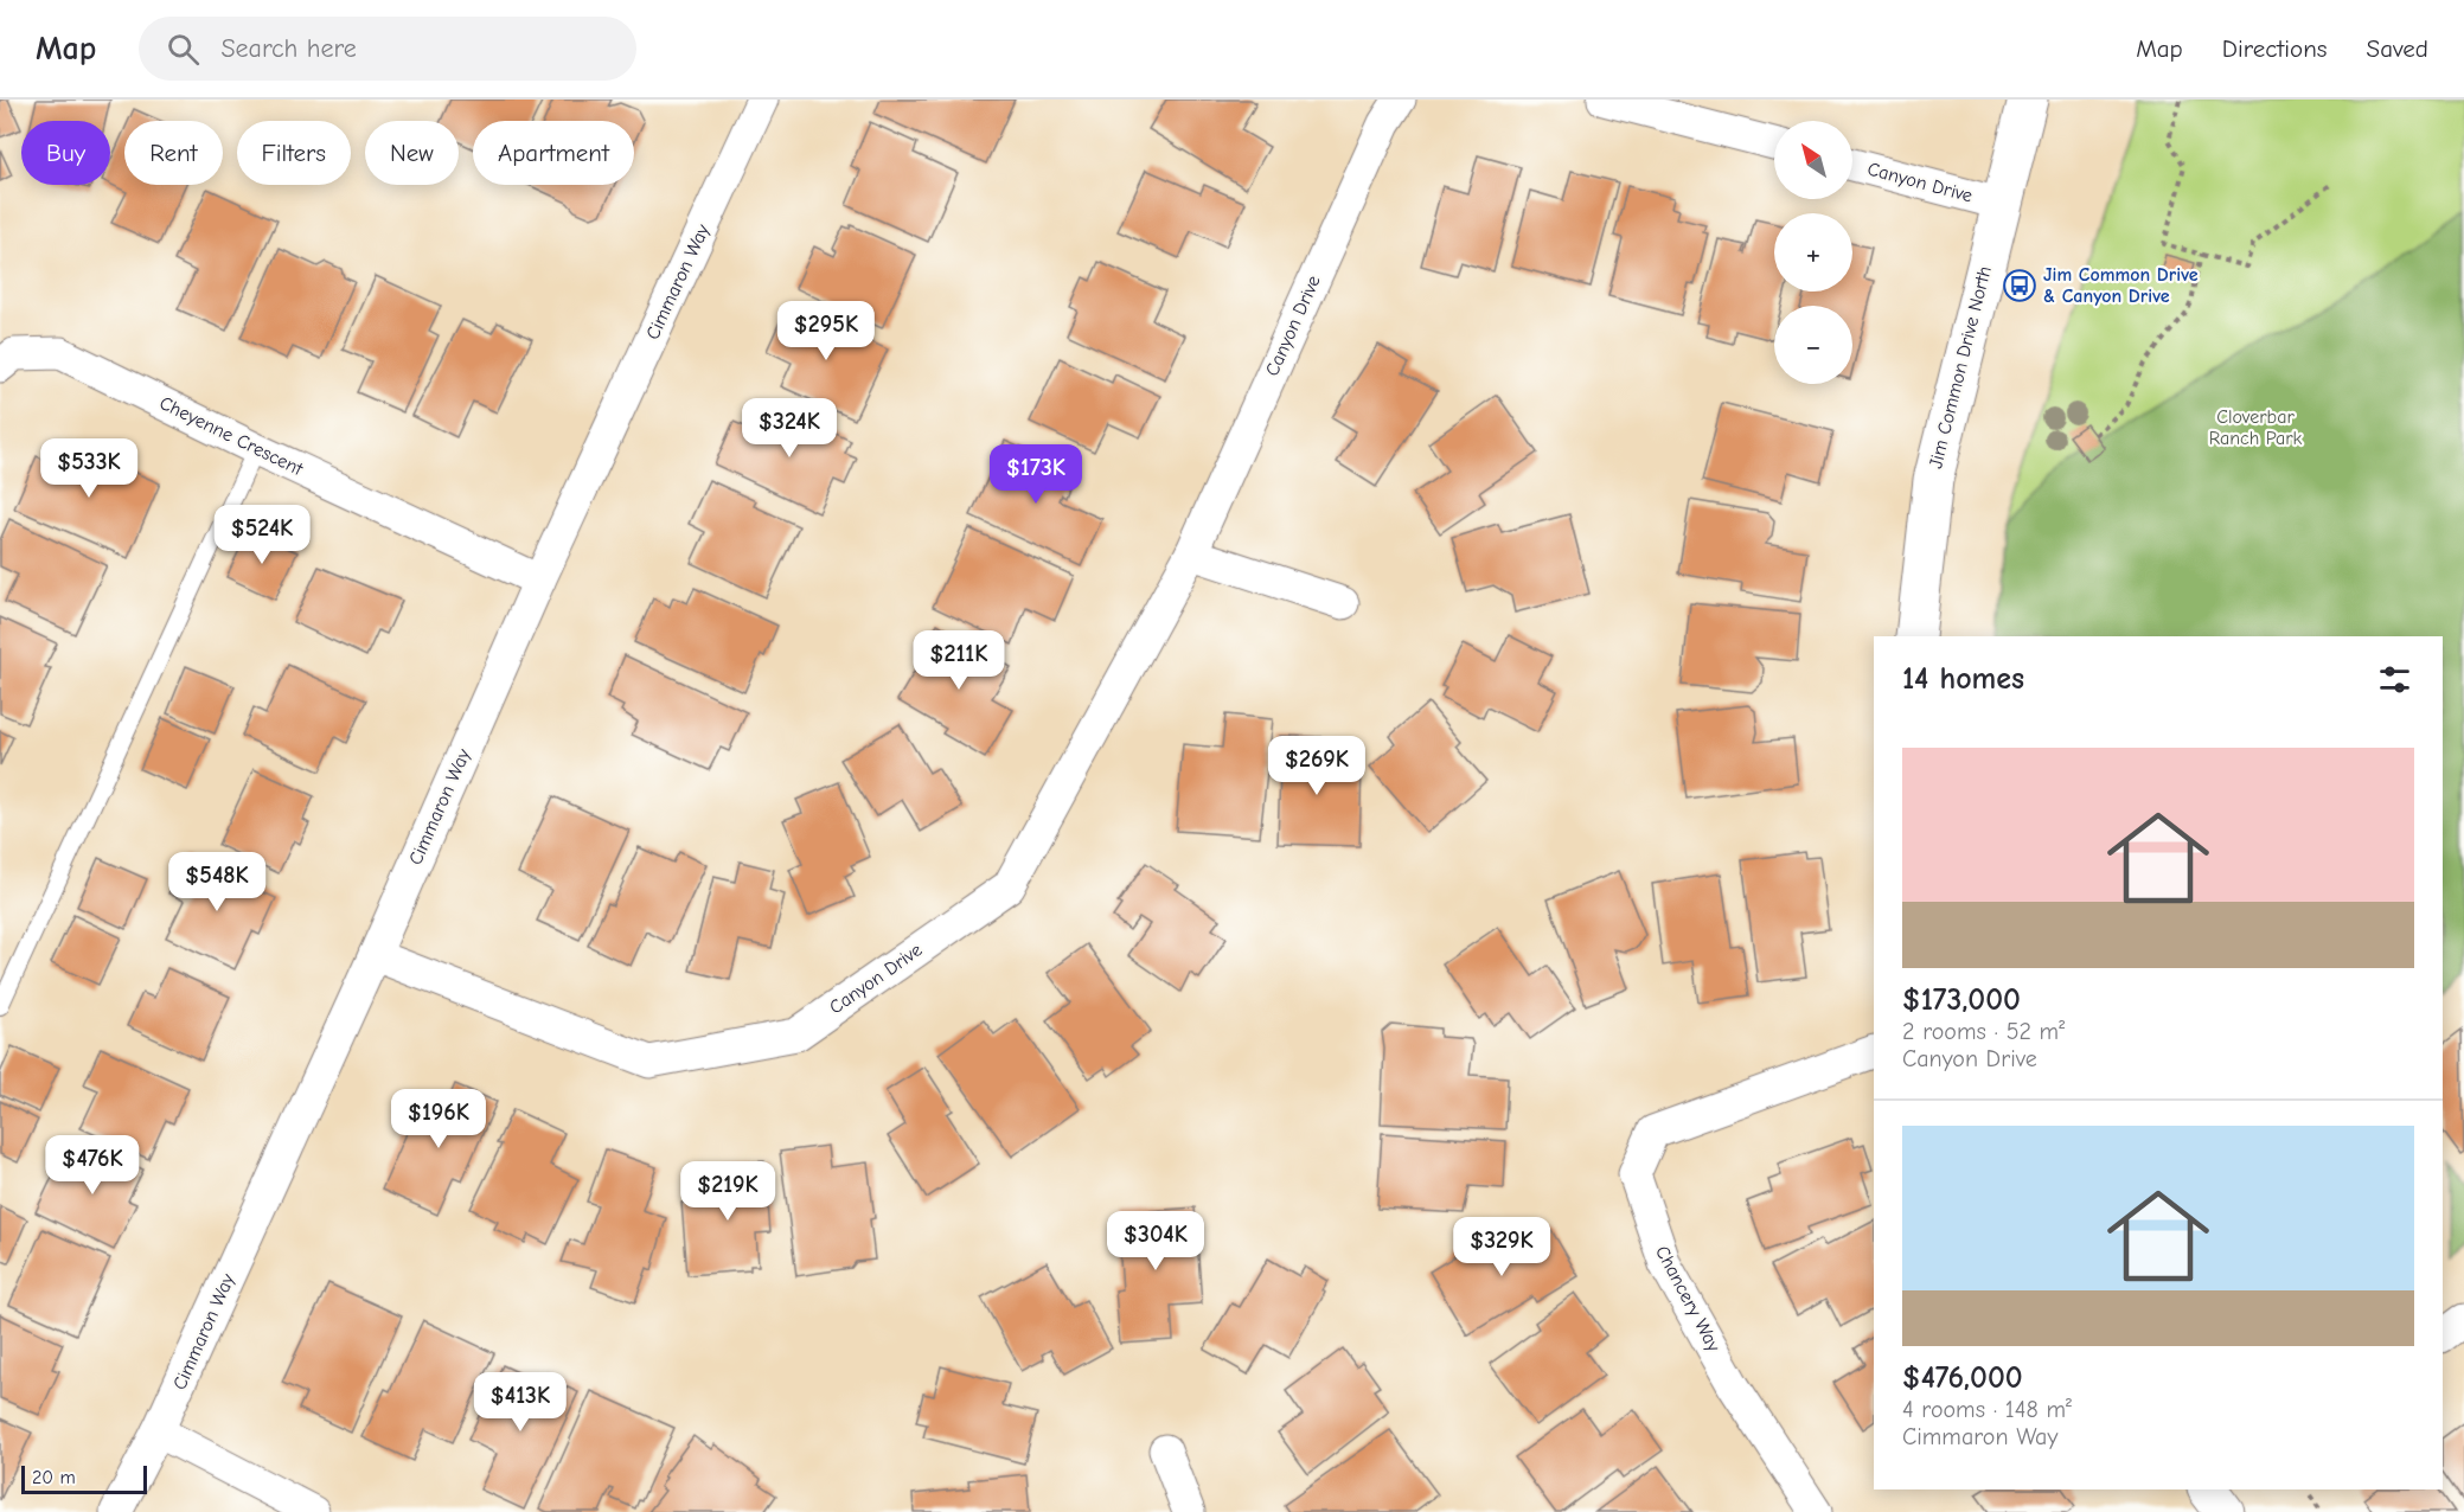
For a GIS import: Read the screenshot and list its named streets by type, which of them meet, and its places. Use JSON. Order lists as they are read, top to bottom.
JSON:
{
  "streets": {
    "street": [
      "Canyon Drive",
      "Cimmaron Way",
      "Jim Common Drive North",
      "Cheyenne Crescent",
      "Chancery Way"
    ]
  },
  "crossings": [
    ["Canyon Drive", "Cimmaron Way"],
    ["Canyon Drive", "Jim Common Drive North"],
    ["Cimmaron Way", "Cheyenne Crescent"]
  ],
  "parks": ["Cloverbar Ranch Park"],
  "places": {
    "bus stop": ["Jim Common Drive & Canyon Drive"]
  },
  "scale_bar": "20 m",
  "north": "top left",
  "page": {
    "header": "Map",
    "search": "Search here",
    "nav": ["Map", "Directions", "Saved"],
    "map_buttons": ["+", "−"],
    "chip": [
      "Buy",
      "Rent",
      "Filters",
      "New",
      "Apartment"
    ],
    "price": [
      "$295K",
      "$324K",
      "$533K",
      "$173K",
      "$524K",
      "$211K",
      "$269K",
      "$548K",
      "$196K",
      "$476K",
      "$219K",
      "$304K",
      "$329K",
      "$413K"
    ],
    "heading": "14 homes",
    "list": [
      {
        "name": "$173,000",
        "note": "2 rooms · 52 m² · Canyon Drive"
      },
      {
        "name": "$476,000",
        "note": "4 rooms · 148 m² · Cimmaron Way"
      }
    ],
    "scale": "20 m"
  }
}
